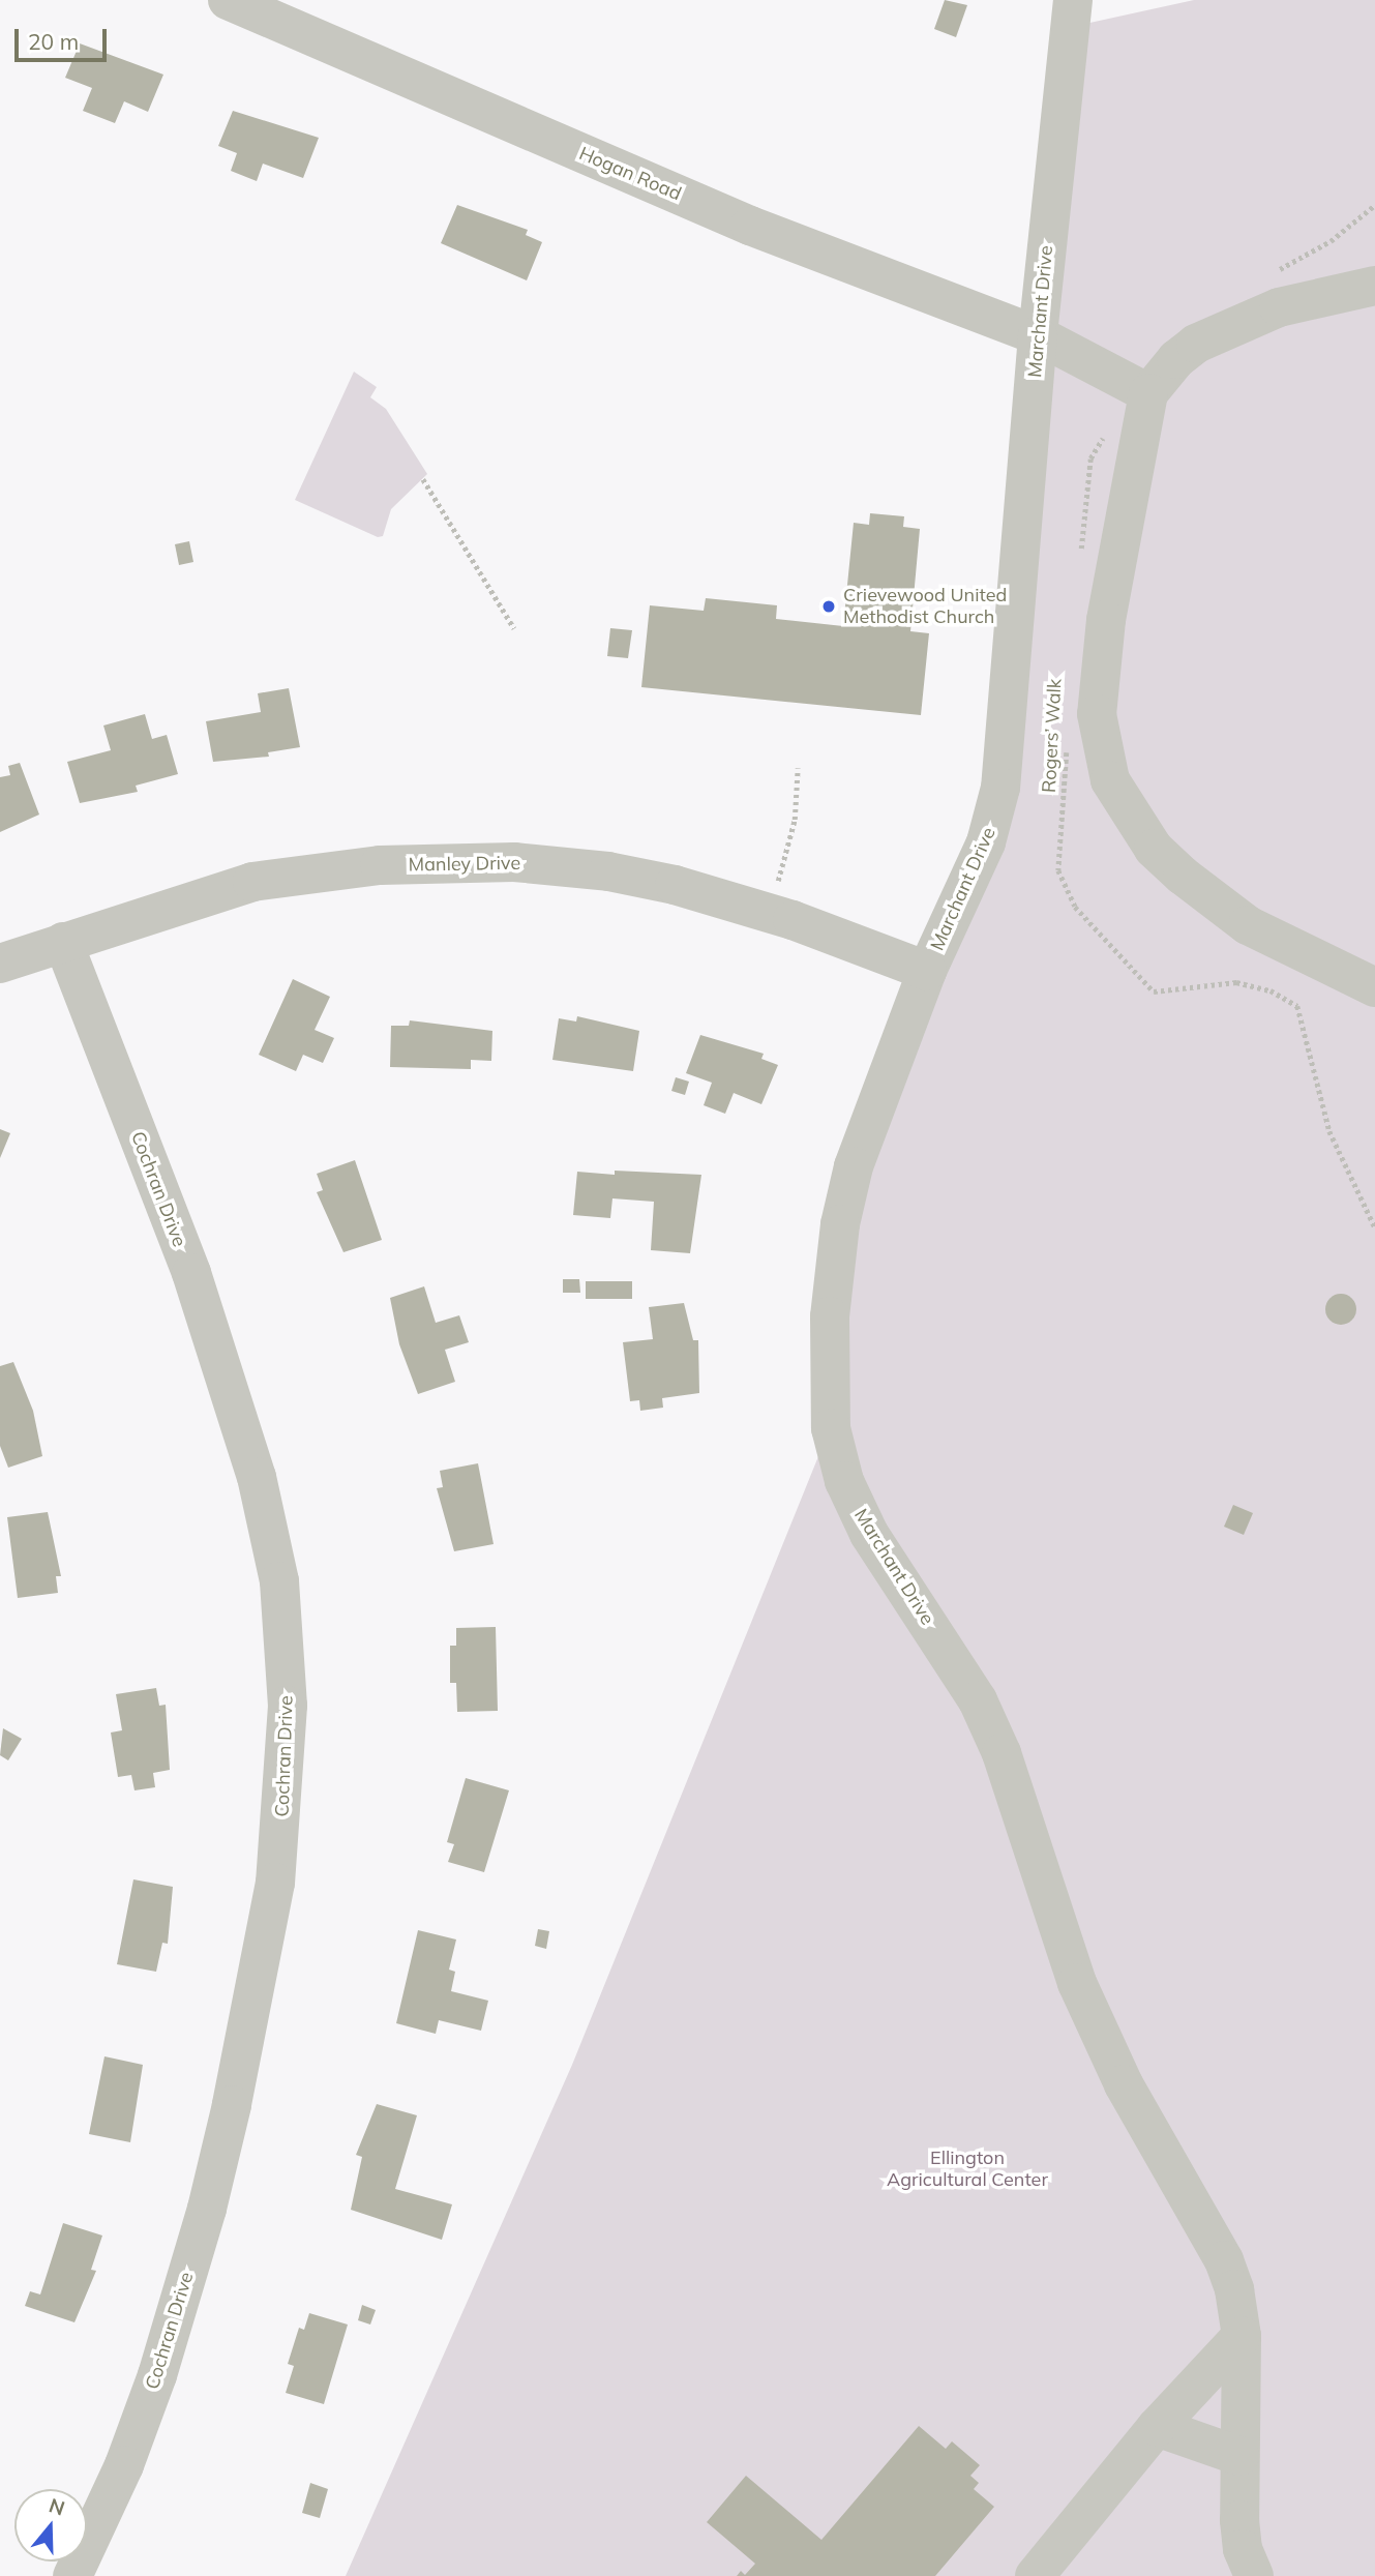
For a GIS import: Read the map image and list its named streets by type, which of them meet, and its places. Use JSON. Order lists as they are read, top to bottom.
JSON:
{
  "streets": {
    "street": [
      "Hogan Road",
      "Marchant Drive",
      "Manley Drive",
      "Cochran Drive"
    ],
    "path": ["Rogers’ Walk"]
  },
  "crossings": [
    ["Hogan Road", "Marchant Drive"],
    ["Marchant Drive", "Manley Drive"],
    ["Manley Drive", "Cochran Drive"]
  ],
  "parks": ["Ellington Agricultural Center"],
  "places": ["Crievewood United Methodist Church"],
  "scale_bar": "20 m",
  "north": "top"
}
